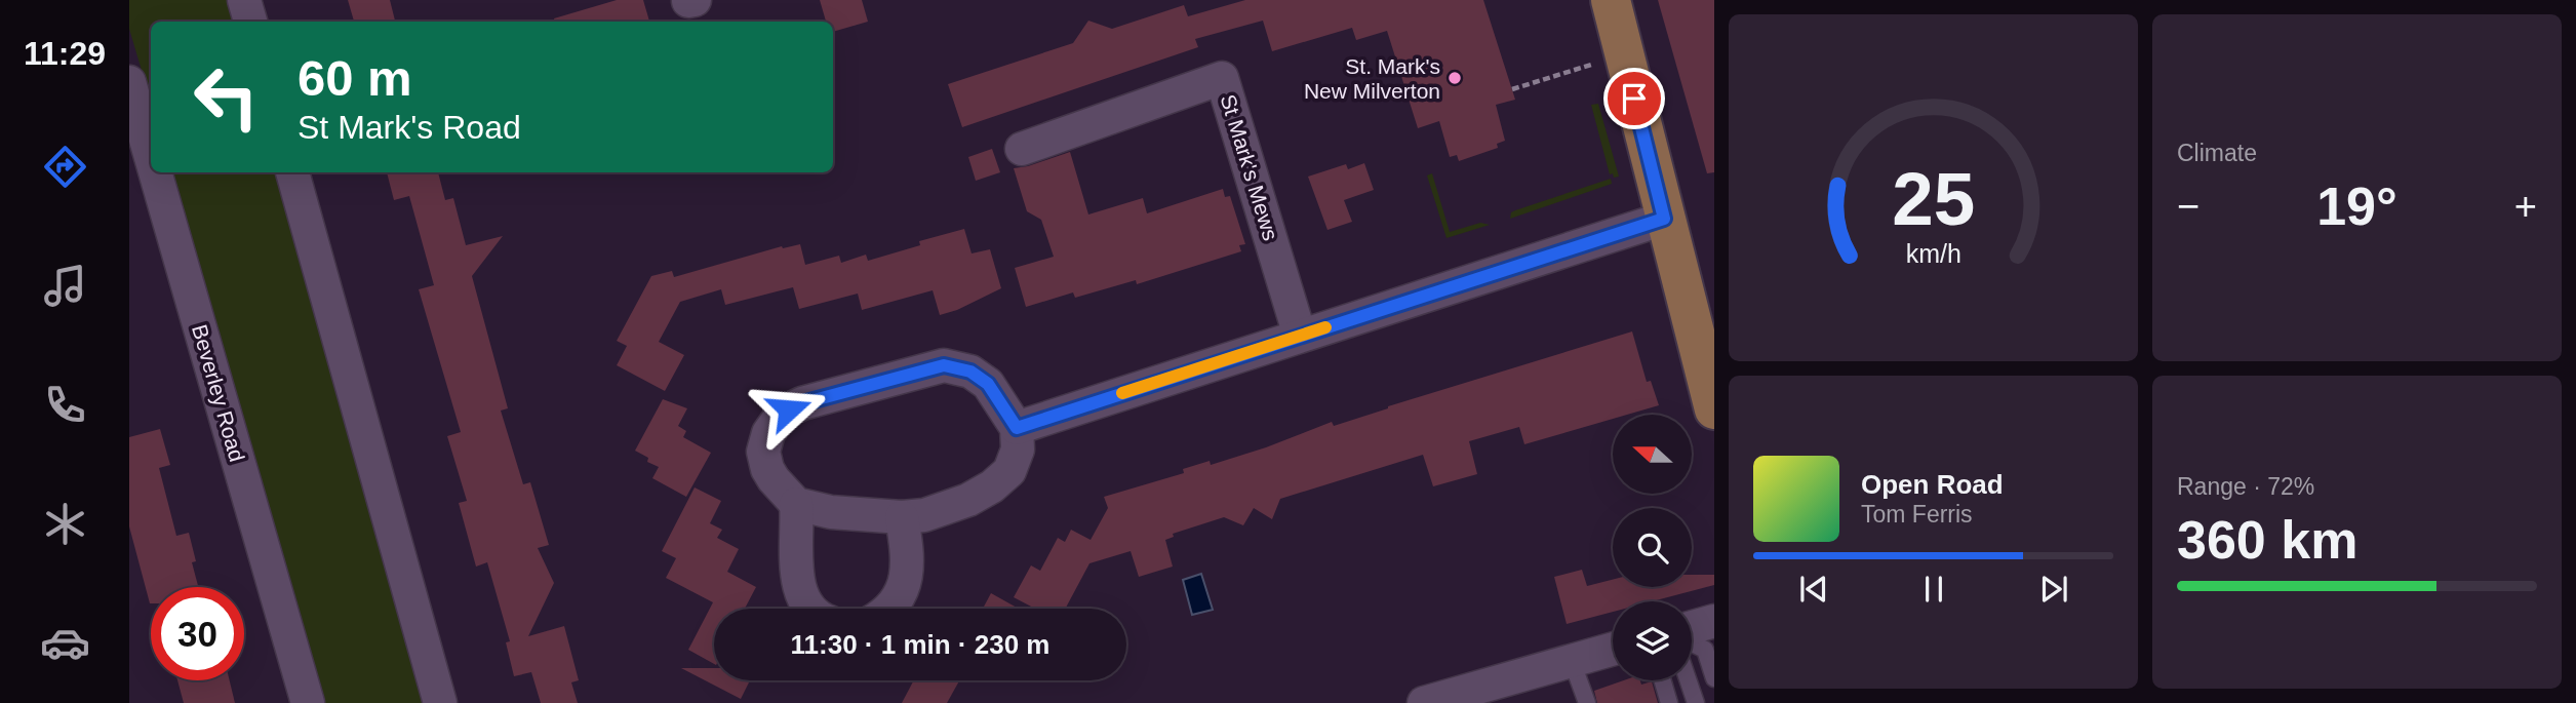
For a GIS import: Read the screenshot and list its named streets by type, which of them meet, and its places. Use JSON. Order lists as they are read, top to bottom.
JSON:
{
  "streets": {
    "street": ["St Mark's Mews", "Beverley Road"]
  },
  "places": ["St. Mark's New Milverton"],
  "north": "left",
  "page": {
    "tabs": "11:29",
    "tile": [
      "Climate",
      ["Range · 72%", "360 km"]
    ],
    "turn": ["60 m", "St Mark's Road"],
    "heat": ["−", "19°", "+"],
    "song": ["Open Road", "Tom Ferris"],
    "limit": "30",
    "trip": "11:30 · 1 min · 230 m",
    "gauge": ["25", "km/h"]
  }
}
